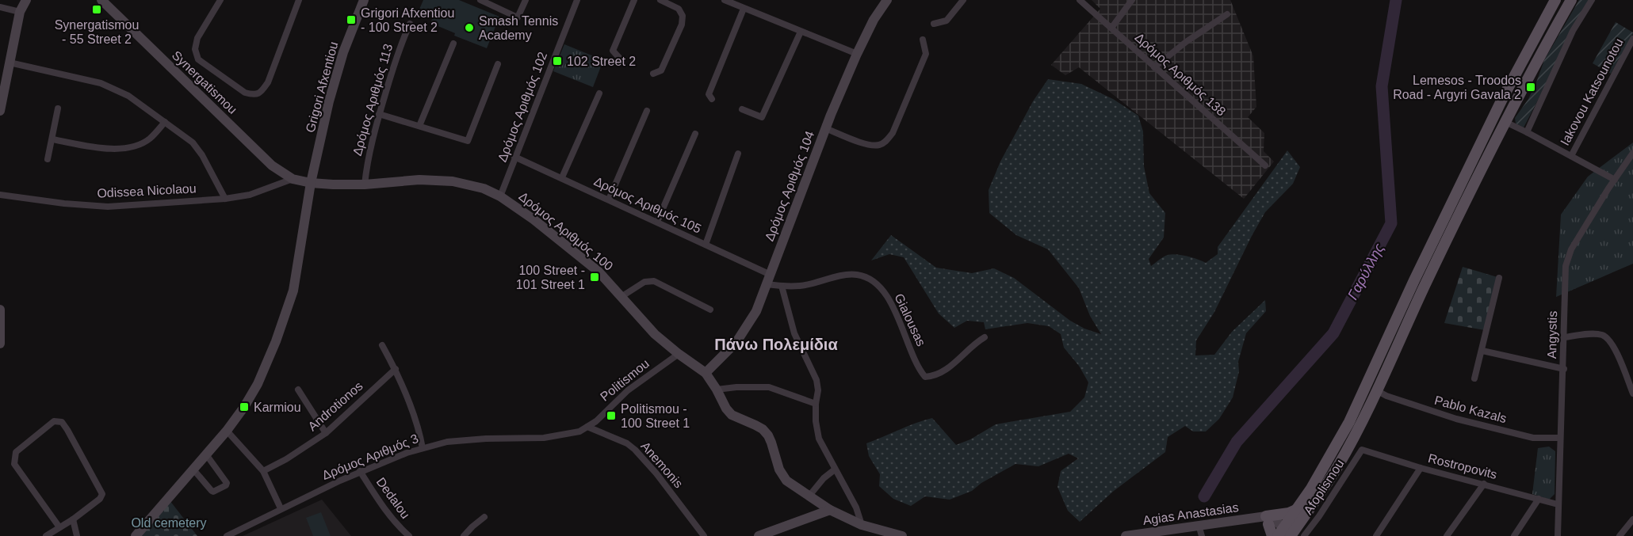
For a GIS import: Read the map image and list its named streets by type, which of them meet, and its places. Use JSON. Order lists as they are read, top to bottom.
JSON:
{
  "streets": {
    "street": [
      "Δρόμος Αριθμός 138",
      "Synergatismou",
      "Grigori Afxentiou",
      "Iakovou Katsounotou",
      "Δρόμος Αριθμός 113",
      "Δρόμος Αριθμός 102",
      "Δρόμος Αριθμός 104",
      "Odissea Nicolaou",
      "Δρόμος Αριθμός 105",
      "Δρόμος Αριθμός 100",
      "Gialousas",
      "Angystis",
      "Politismou",
      "Androtionos",
      "Pablo Kazals",
      "Δρόμος Αριθμός 3",
      "Anemonis",
      "Rostropovits",
      "Afoplismou",
      "Dedalou",
      "Agias Anastasias"
    ]
  },
  "crossings": [
    ["Synergatismou", "Odissea Nicolaou"],
    ["Synergatismou", "Δρόμος Αριθμός 100"],
    ["Grigori Afxentiou", "Δρόμος Αριθμός 100"],
    ["Δρόμος Αριθμός 113", "Δρόμος Αριθμός 100"],
    ["Δρόμος Αριθμός 102", "Δρόμος Αριθμός 105"],
    ["Δρόμος Αριθμός 102", "Δρόμος Αριθμός 100"],
    ["Δρόμος Αριθμός 104", "Δρόμος Αριθμός 105"],
    ["Δρόμος Αριθμός 104", "Δρόμος Αριθμός 100"],
    ["Δρόμος Αριθμός 104", "Gialousas"],
    ["Odissea Nicolaou", "Δρόμος Αριθμός 100"],
    ["Δρόμος Αριθμός 105", "Gialousas"],
    ["Δρόμος Αριθμός 100", "Politismou"],
    ["Angystis", "Pablo Kazals"],
    ["Angystis", "Rostropovits"],
    ["Politismou", "Δρόμος Αριθμός 3"],
    ["Politismou", "Anemonis"],
    ["Δρόμος Αριθμός 3", "Anemonis"],
    ["Δρόμος Αριθμός 3", "Dedalou"],
    ["Rostropovits", "Afoplismou"]
  ],
  "districts": ["Πάνω Πολεμίδια"],
  "water": ["Γαρύλλης"],
  "parks": ["Old cemetery"],
  "places": {
    "transit": [
      "Synergatismou - 55 Street 2",
      "Grigori Afxentiou - 100 Street 2",
      "102 Street 2",
      "Lemesos - Troodos Road - Argyri Gavala 2",
      "100 Street - 101 Street 1",
      "Karmiou",
      "Politismou - 100 Street 1"
    ],
    "other": ["Smash Tennis Academy"]
  }
}
